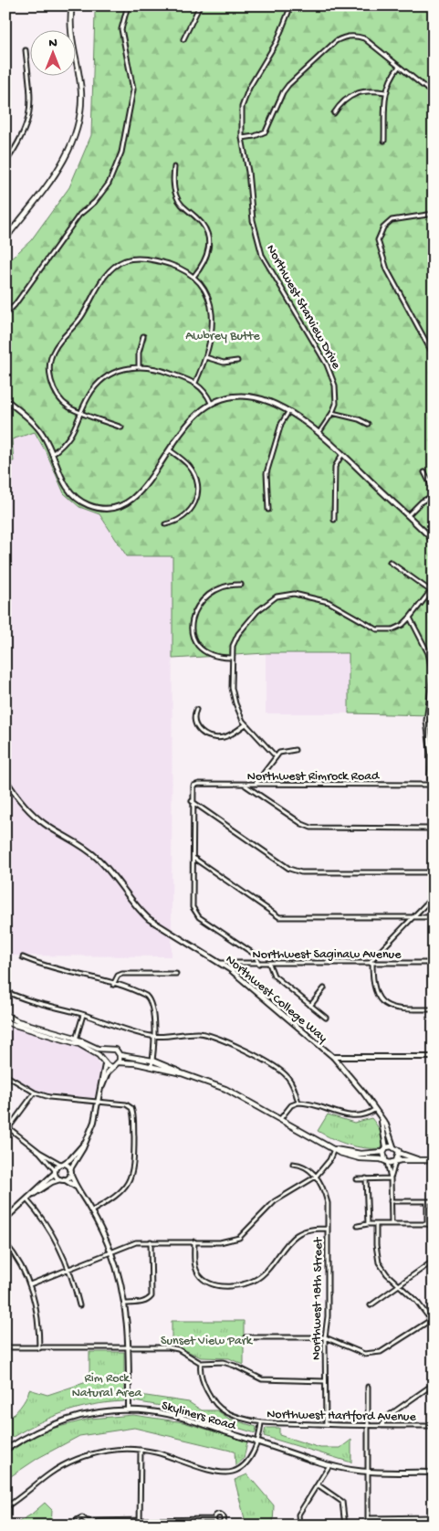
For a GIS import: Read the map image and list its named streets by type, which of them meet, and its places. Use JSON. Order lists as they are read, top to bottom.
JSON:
{
  "streets": {
    "street": [
      "Northwest Starview Drive",
      "Northwest Rimrock Road",
      "Northwest Saginaw Avenue",
      "Northwest College Way",
      "Northwest 18th Street",
      "Skyliners Road",
      "Northwest Hartford Avenue"
    ]
  },
  "crossings": [
    ["Northwest Saginaw Avenue", "Northwest College Way"],
    ["Northwest 18th Street", "Northwest Hartford Avenue"]
  ],
  "parks": ["Awbrey Butte", "Sunset View Park", "Rim Rock Natural Area"],
  "north": "top"
}
